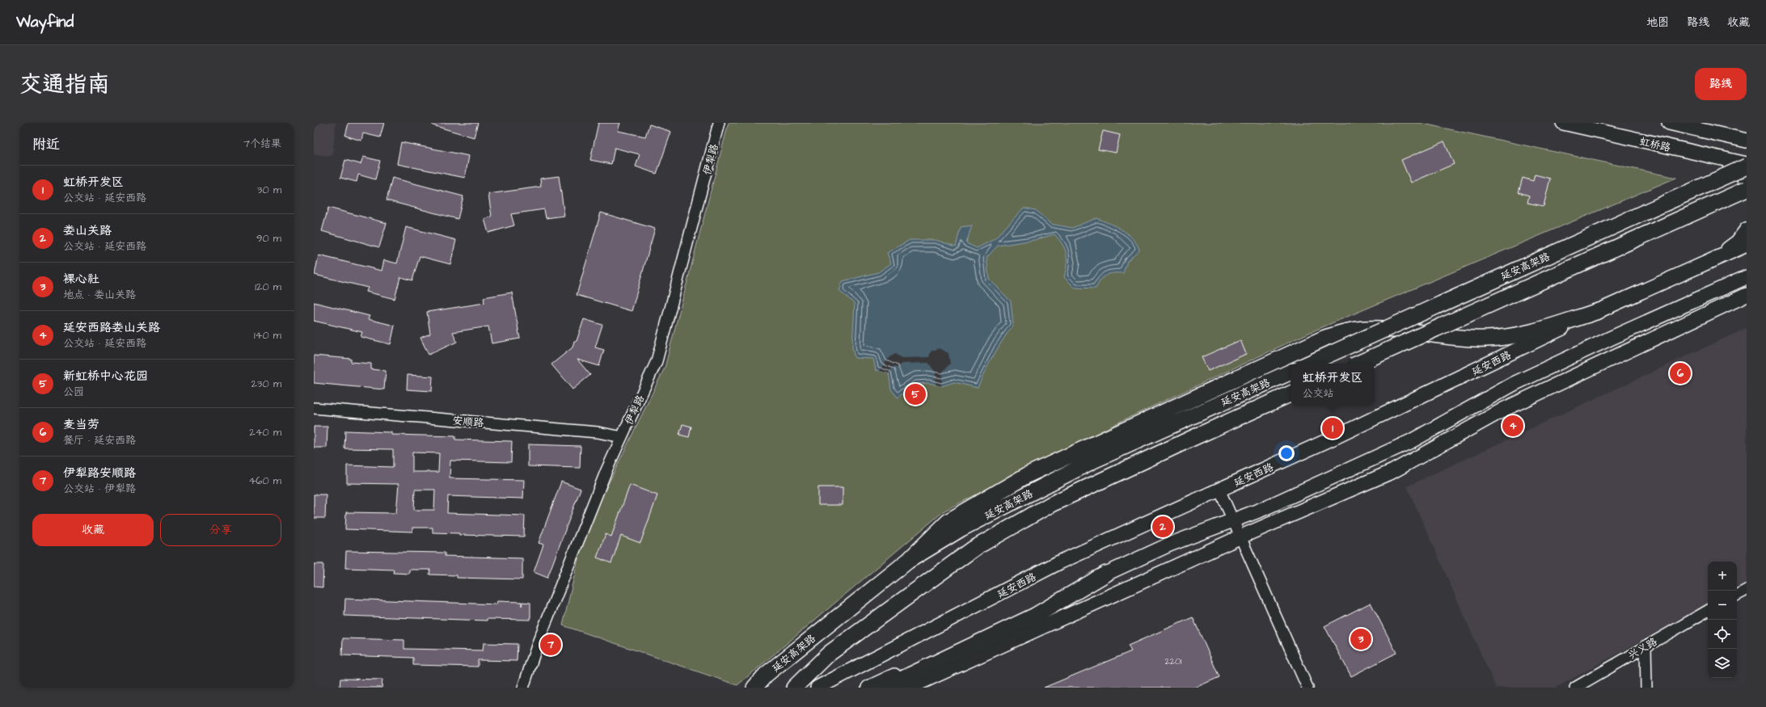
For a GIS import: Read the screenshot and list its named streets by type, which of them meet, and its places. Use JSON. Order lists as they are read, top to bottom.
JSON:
{
  "streets": {
    "highway": ["延安高架路"],
    "main road": ["虹桥路", "延安西路"],
    "street": ["伊犁路", "安顺路", "兴义路"]
  },
  "crossings": [
    ["虹桥路", "延安高架路"],
    ["伊犁路", "安顺路"]
  ],
  "house_numbers": ["2201"],
  "page": {
    "header": "Wayfind",
    "nav": ["地图", "路线", "收藏"],
    "title": "交通指南",
    "buttons": [
      "路线",
      ["收藏", "分享"]
    ],
    "heading": ["附近", "7个结果"],
    "list": [
      {
        "mark": "1",
        "name": "虹桥开发区",
        "note": "公交站 · 延安西路",
        "value": "30 m"
      },
      {
        "mark": "2",
        "name": "娄山关路",
        "note": "公交站 · 延安西路",
        "value": "90 m"
      },
      {
        "mark": "3",
        "name": "裸心社",
        "note": "地点 · 娄山关路",
        "value": "120 m"
      },
      {
        "mark": "4",
        "name": "延安西路娄山关路",
        "note": "公交站 · 延安西路",
        "value": "140 m"
      },
      {
        "mark": "5",
        "name": "新虹桥中心花园",
        "note": "公园",
        "value": "230 m"
      },
      {
        "mark": "6",
        "name": "麦当劳",
        "note": "餐厅 · 延安西路",
        "value": "240 m"
      },
      {
        "mark": "7",
        "name": "伊犁路安顺路",
        "note": "公交站 · 伊犁路",
        "value": "460 m"
      }
    ],
    "pins": [
      "6",
      "5",
      "4",
      "1",
      "2",
      "3",
      "7"
    ],
    "popup": ["虹桥开发区", "公交站"],
    "map_buttons": ["+", "−"]
  }
}
